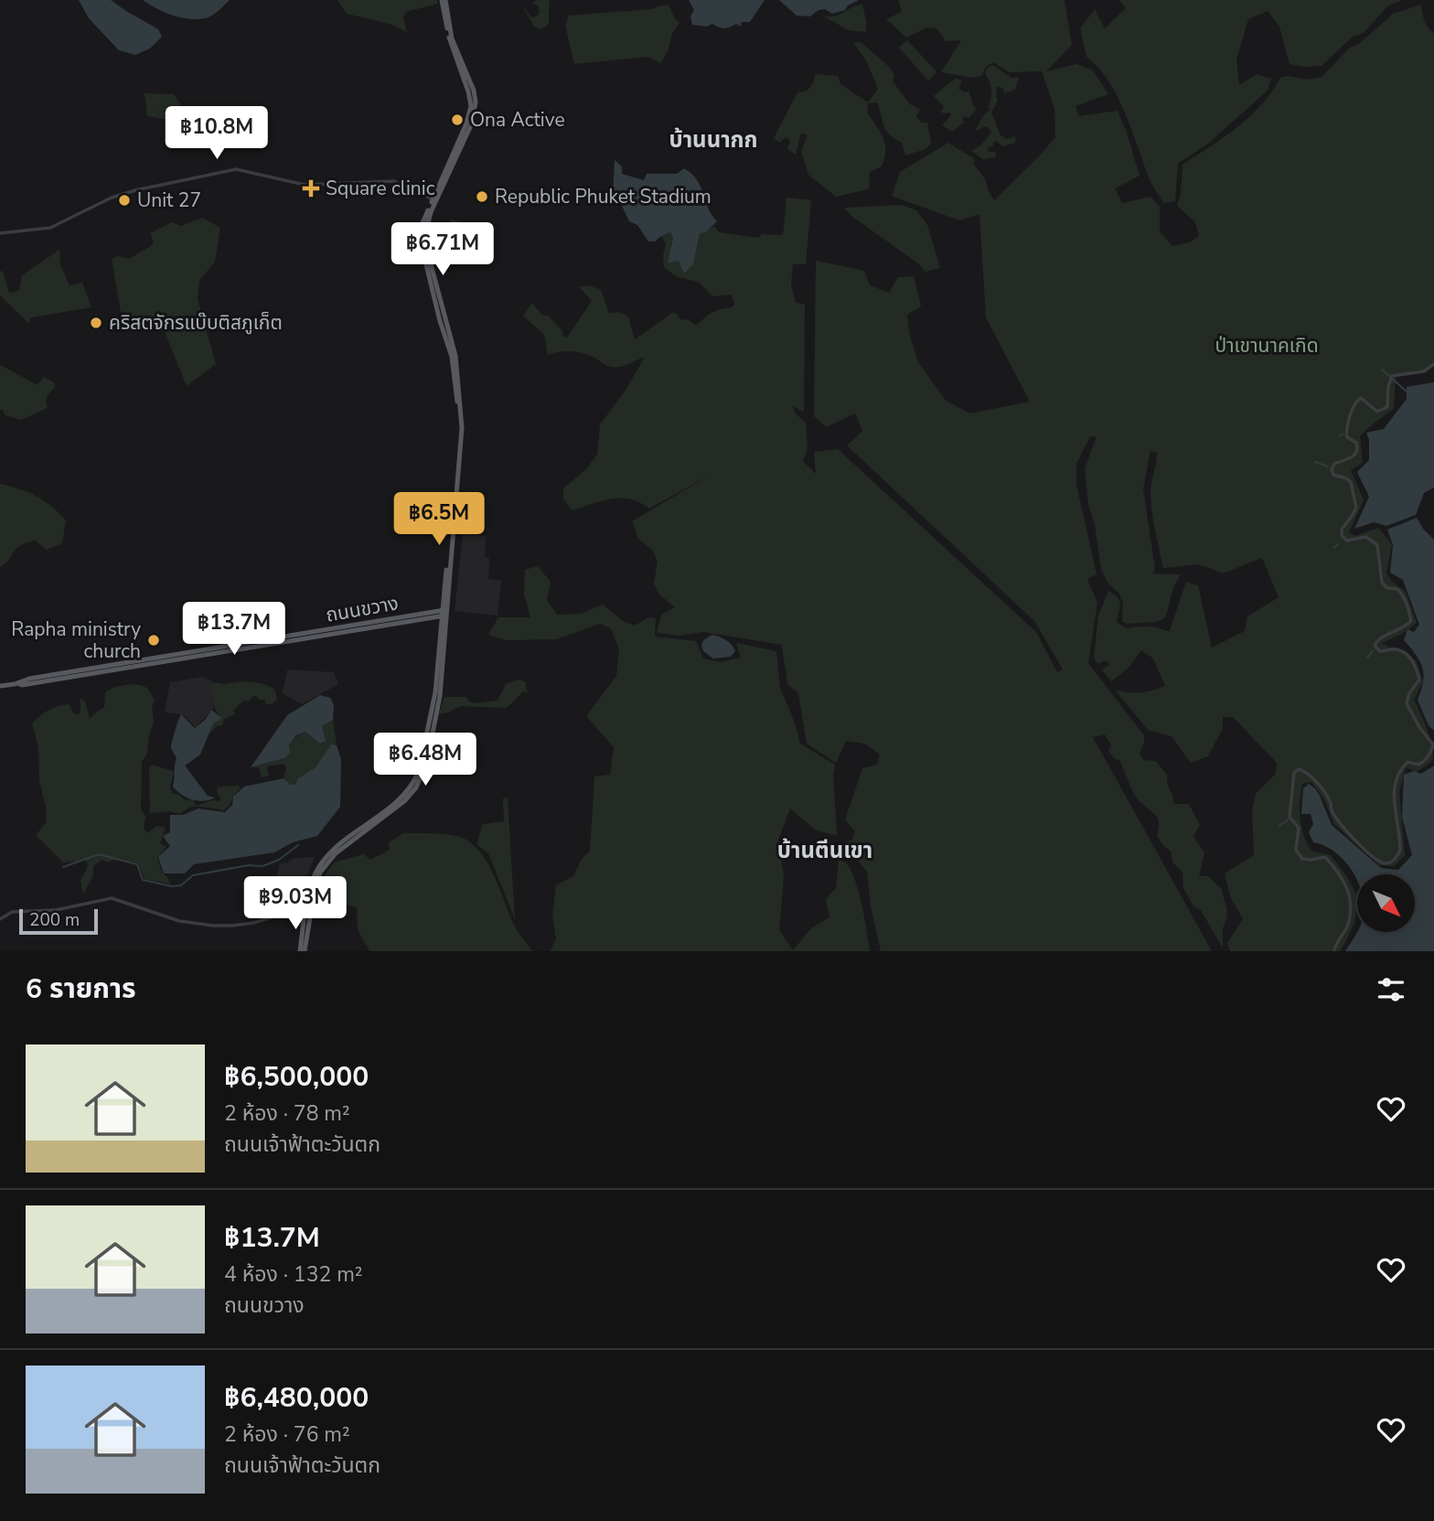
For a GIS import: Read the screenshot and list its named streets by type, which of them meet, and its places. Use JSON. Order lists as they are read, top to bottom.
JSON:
{
  "streets": {
    "main road": ["ถนนขวาง"]
  },
  "districts": ["บ้านนากก", "บ้านตีนเขา"],
  "parks": ["ป่าเขานาคเกิด"],
  "places": {
    "other": [
      "Ona Active",
      "Republic Phuket Stadium",
      "Unit 27",
      "คริสตจักรแบ๊บติสภูเก็ต",
      "Rapha ministry church"
    ],
    "health": ["Square clinic"]
  },
  "scale_bar": "200 m",
  "north": "bottom right",
  "page": {
    "price": [
      "฿10.8M",
      "฿6.71M",
      "฿6.5M",
      "฿13.7M",
      "฿6.48M",
      "฿9.03M"
    ],
    "scale": "200 m",
    "heading": "6 รายการ",
    "list": [
      {
        "name": "฿6,500,000",
        "note": "2 ห้อง · 78 m² · ถนนเจ้าฟ้าตะวันตก"
      },
      {
        "name": "฿13.7M",
        "note": "4 ห้อง · 132 m² · ถนนขวาง"
      },
      {
        "name": "฿6,480,000",
        "note": "2 ห้อง · 76 m² · ถนนเจ้าฟ้าตะวันตก"
      }
    ]
  }
}
